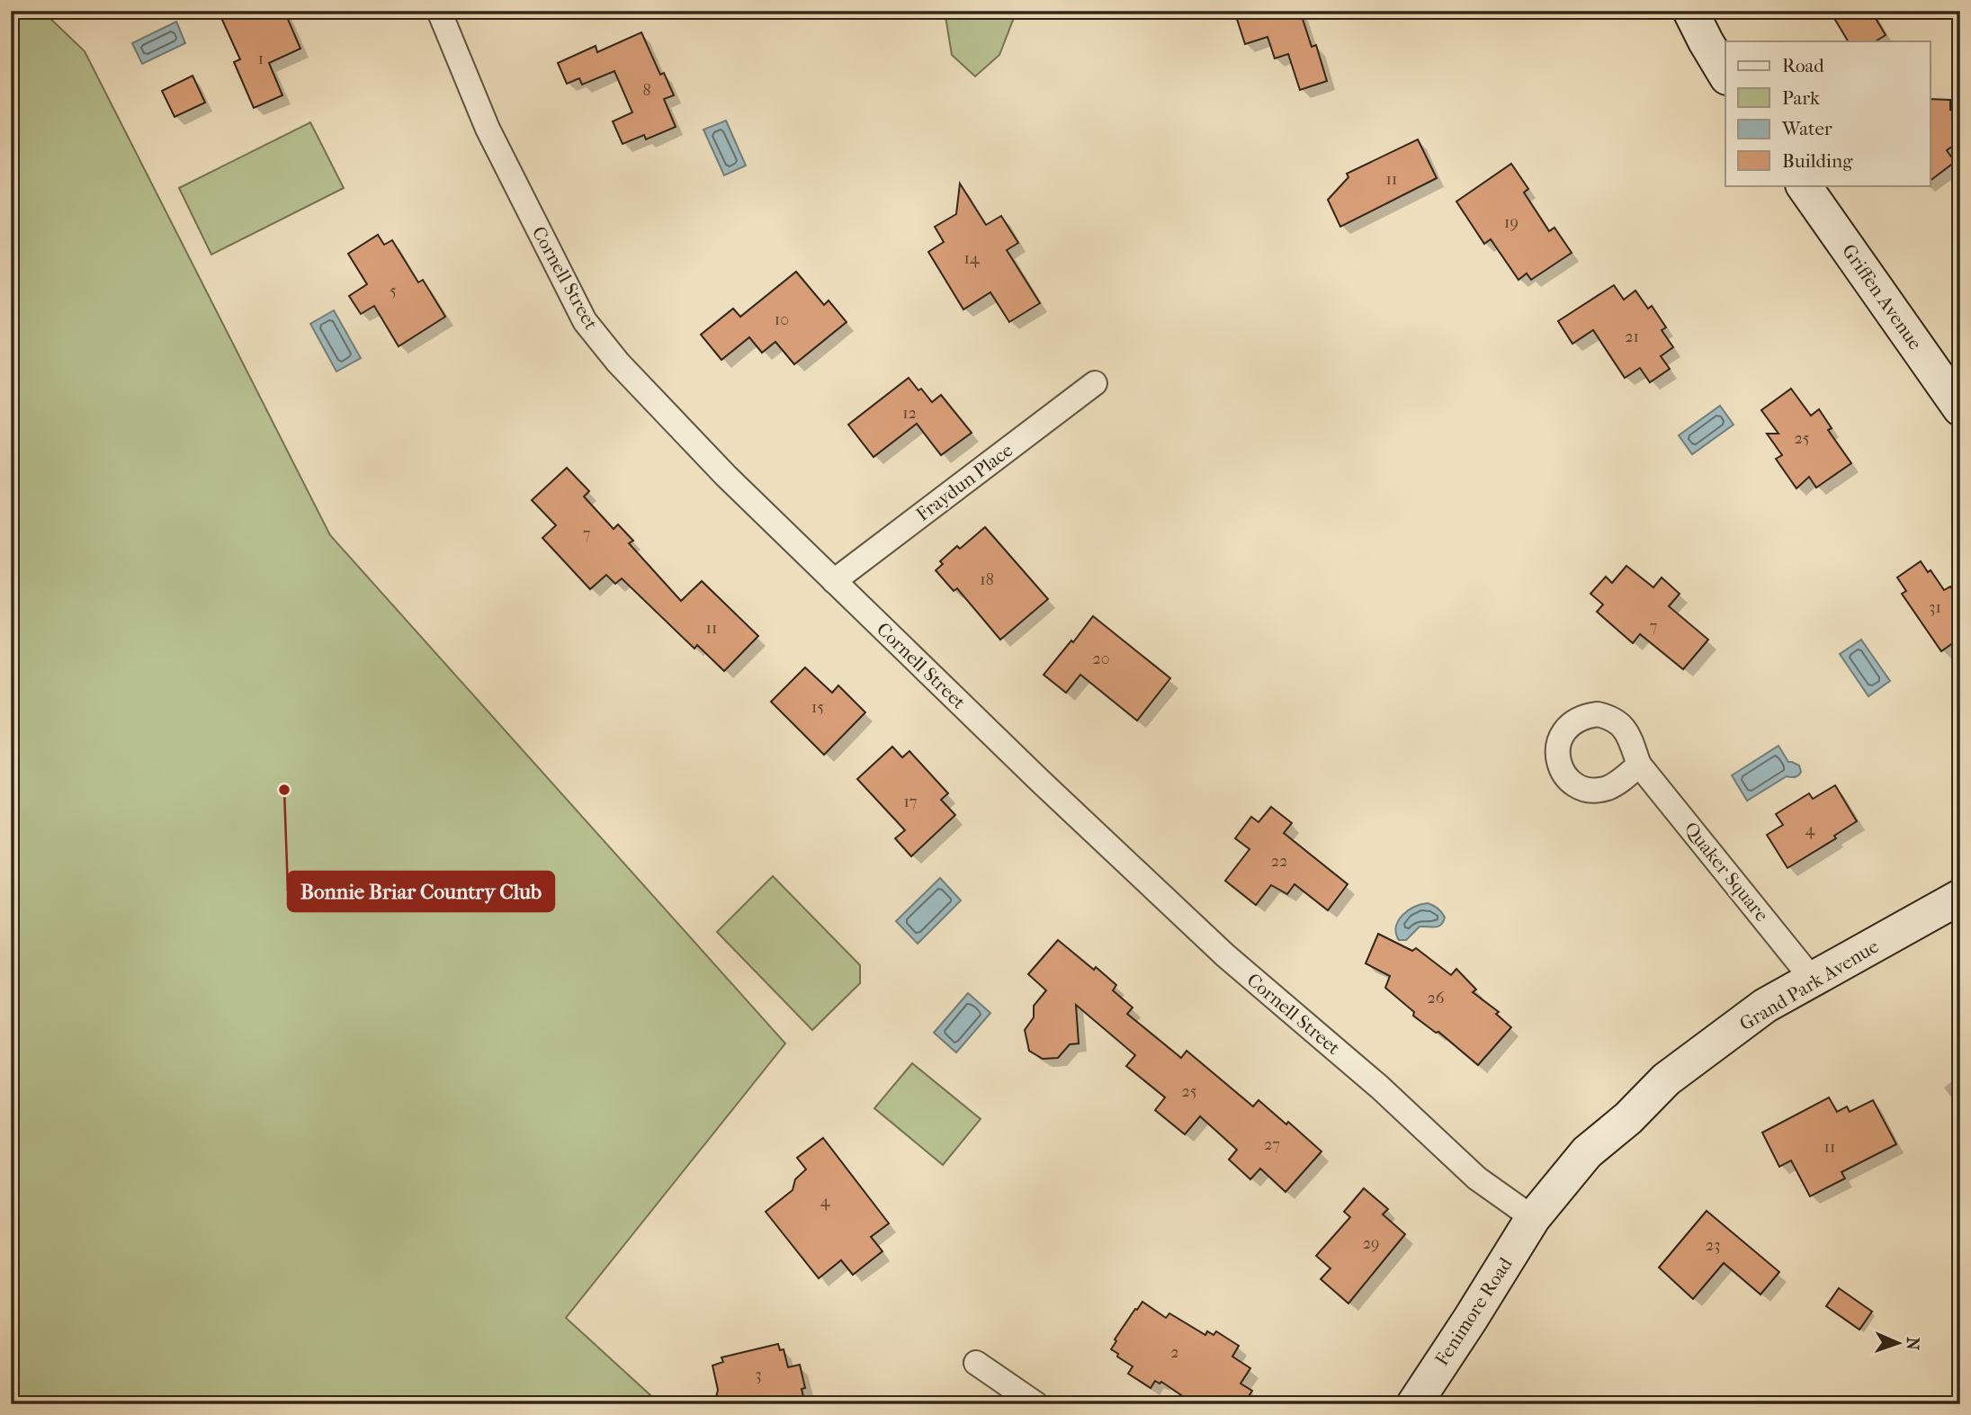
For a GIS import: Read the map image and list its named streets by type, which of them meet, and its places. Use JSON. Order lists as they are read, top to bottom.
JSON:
{
  "streets": {
    "street": [
      "Cornell Street",
      "Griffen Avenue",
      "Fraydun Place",
      "Quaker Square",
      "Grand Park Avenue",
      "Fenimore Road"
    ]
  },
  "crossings": [
    ["Cornell Street", "Fraydun Place"],
    ["Cornell Street", "Grand Park Avenue"],
    ["Cornell Street", "Fenimore Road"],
    ["Quaker Square", "Grand Park Avenue"],
    ["Grand Park Avenue", "Fenimore Road"]
  ],
  "places": ["Bonnie Briar Country Club"],
  "house_numbers": [
    "1",
    "8",
    "11",
    "19",
    "14",
    "5",
    "10",
    "21",
    "12",
    "25",
    "7",
    "18",
    "31",
    "7",
    "11",
    "20",
    "15",
    "17",
    "4",
    "22",
    "26",
    "25",
    "27",
    "11",
    "4",
    "29",
    "23",
    "2",
    "3"
  ],
  "legend": [
    "Road",
    "Park",
    "Water",
    "Building"
  ],
  "north": "right"
}
